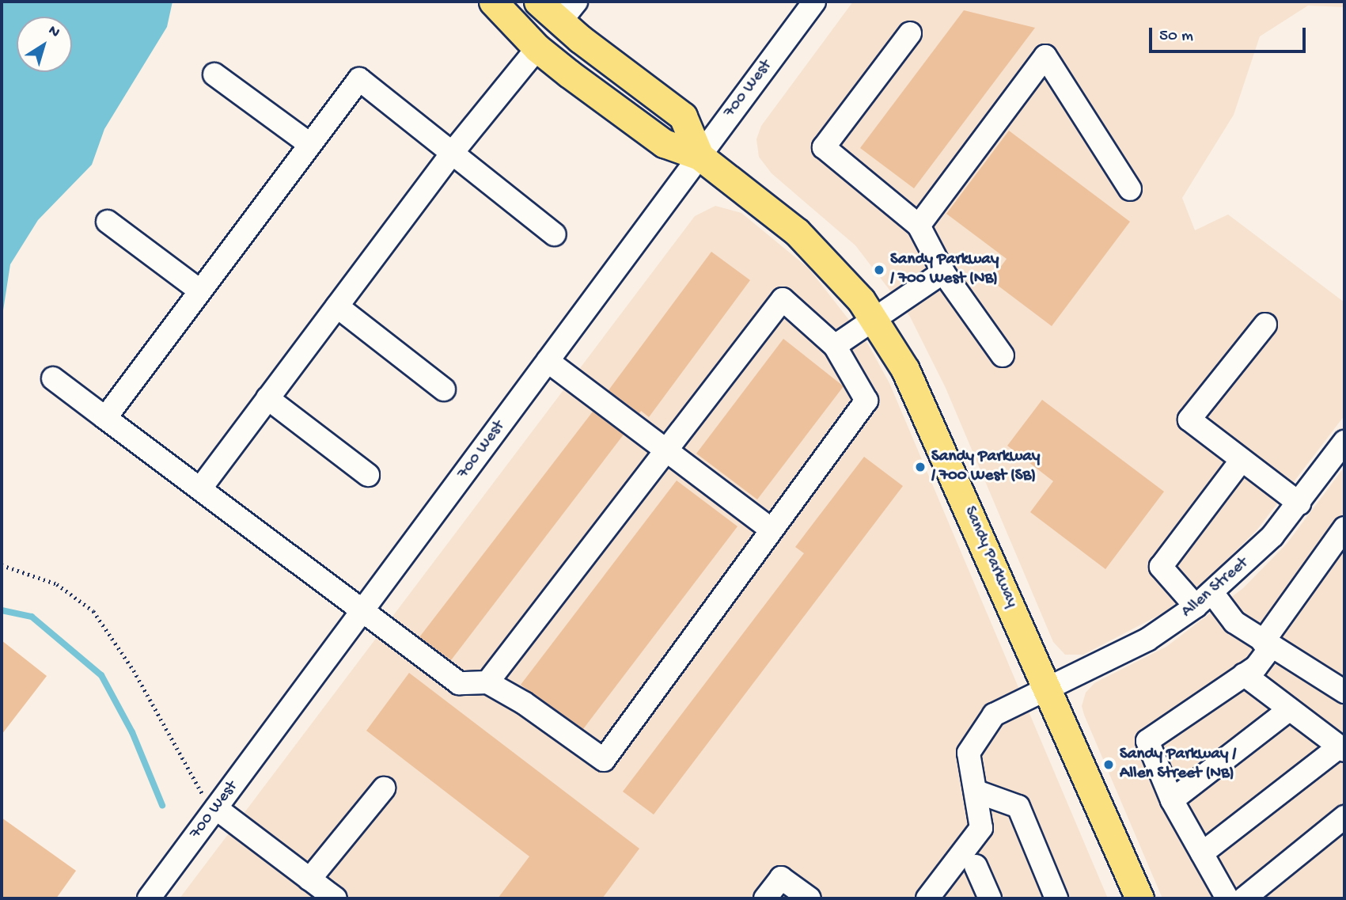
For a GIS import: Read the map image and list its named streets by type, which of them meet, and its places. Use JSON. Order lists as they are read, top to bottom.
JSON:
{
  "streets": {
    "main road": ["Sandy Parkway"],
    "street": ["700 West", "Allen Street"]
  },
  "crossings": [
    ["700 West", "Sandy Parkway"],
    ["Sandy Parkway", "Allen Street"]
  ],
  "places": ["Sandy Parkway / 700 West (NB)", "Sandy Parkway / 700 West (SB)", "Sandy Parkway / Allen Street (NB)"],
  "scale_bar": "50 m",
  "north": "top right"
}
